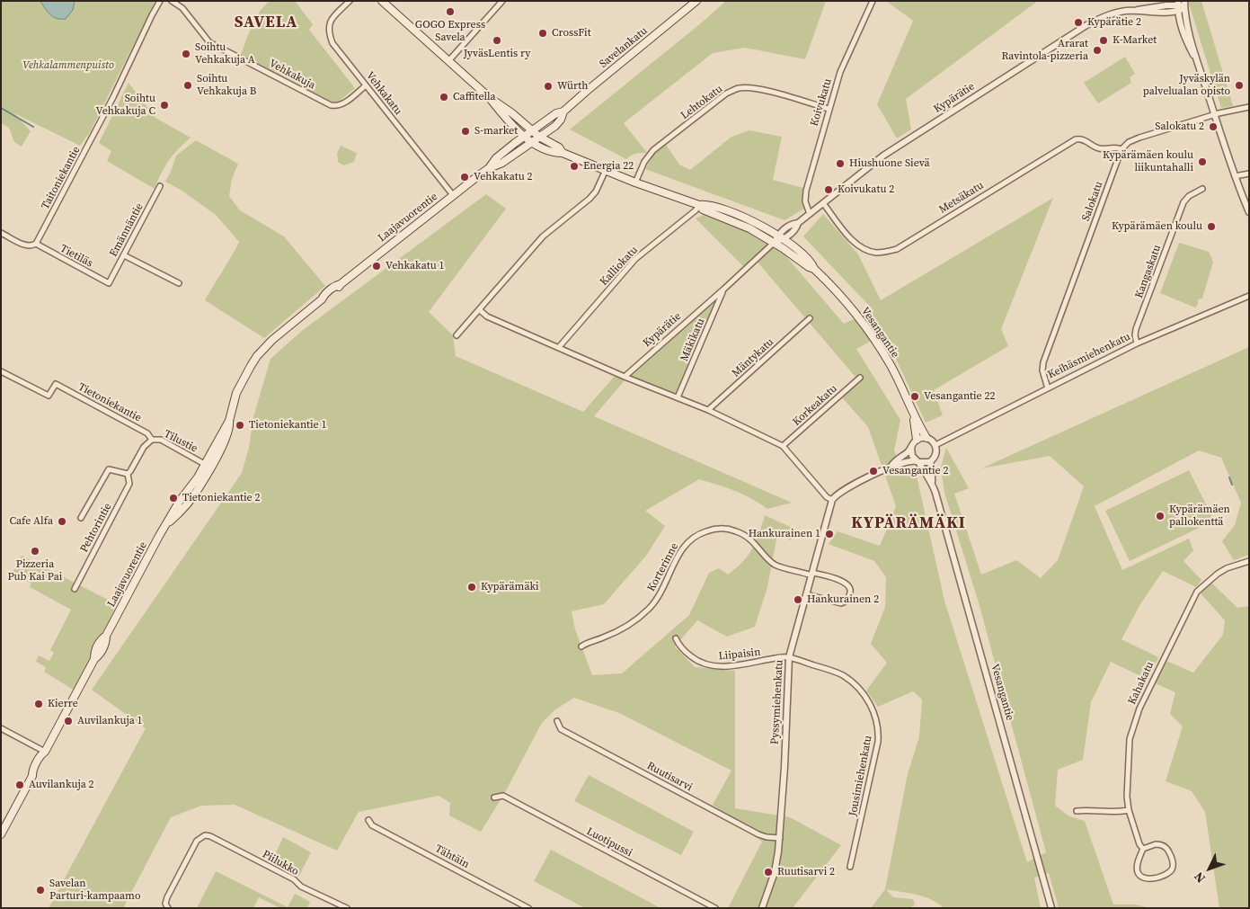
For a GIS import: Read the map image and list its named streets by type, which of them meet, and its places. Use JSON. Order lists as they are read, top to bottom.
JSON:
{
  "streets": {
    "main road": ["Savelankatu", "Laajavuorentie", "Vesangantie"],
    "street": [
      "Vehkakuja",
      "Vehkakatu",
      "Kypärätie",
      "Lehtokatu",
      "Koivukatu",
      "Taitoniekantie",
      "Metsäkatu",
      "Salokatu",
      "Emännäntie",
      "Tietiläs",
      "Kalliokatu",
      "Kangaskatu",
      "Mäkikatu",
      "Keihäsmiehenkatu",
      "Mäntykatu",
      "Tietoniekantie",
      "Korkeakatu",
      "Tilustie",
      "Pehtorintie",
      "Korterinne",
      "Liipaisin",
      "Kahakatu",
      "Pyssymiehenkatu",
      "Jousimiehenkatu",
      "Ruutisarvi",
      "Luotipussi",
      "Tähtäin",
      "Piilukko"
    ]
  },
  "crossings": [
    ["Savelankatu", "Laajavuorentie"],
    ["Savelankatu", "Vesangantie"],
    ["Vehkakuja", "Vehkakatu"],
    ["Vehkakatu", "Laajavuorentie"],
    ["Kypärätie", "Koivukatu"],
    ["Kypärätie", "Metsäkatu"],
    ["Kypärätie", "Vesangantie"],
    ["Kypärätie", "Mäkikatu"],
    ["Lehtokatu", "Koivukatu"],
    ["Lehtokatu", "Vesangantie"],
    ["Taitoniekantie", "Tietiläs"],
    ["Metsäkatu", "Salokatu"],
    ["Salokatu", "Keihäsmiehenkatu"],
    ["Laajavuorentie", "Vesangantie"],
    ["Laajavuorentie", "Tilustie"],
    ["Emännäntie", "Tietiläs"],
    ["Kalliokatu", "Vesangantie"],
    ["Kangaskatu", "Keihäsmiehenkatu"],
    ["Vesangantie", "Keihäsmiehenkatu"],
    ["Tietoniekantie", "Tilustie"],
    ["Tilustie", "Pehtorintie"],
    ["Korterinne", "Pyssymiehenkatu"],
    ["Liipaisin", "Pyssymiehenkatu"],
    ["Liipaisin", "Jousimiehenkatu"],
    ["Pyssymiehenkatu", "Jousimiehenkatu"],
    ["Pyssymiehenkatu", "Ruutisarvi"]
  ],
  "districts": ["SAVELA", "KYPÄRÄMÄKI"],
  "parks": ["Vehkalammenpuisto"],
  "places": [
    "GOGO Express Savela",
    "Kypärätie 2",
    "CrossFit",
    "JyväsLentis ry",
    "K-Market",
    "Ararat Ravintola-pizzeria",
    "Soihtu Vehkakuja A",
    "Soihtu Vehkakuja B",
    "Jyväskylän palvelualan opisto",
    "Würth",
    "Caffitella",
    "Soihtu Vehkakuja C",
    "Salokatu 2",
    "S-market",
    "Kypärämäen koulu liikuntahalli",
    "Hiushuone Sievä",
    "Energia 22",
    "Vehkakatu 2",
    "Koivukatu 2",
    "Kypärämäen koulu",
    "Vehkakatu 1",
    "Vesangantie 22",
    "Tietoniekantie 1",
    "Vesangantie 2",
    "Tietoniekantie 2",
    "Kypärämäen pallokenttä",
    "Cafe Alfa",
    "Hankurainen 1",
    "Pizzeria Pub Kai Pai",
    "Kypärämäki",
    "Hankurainen 2",
    "Kierre",
    "Auvilankuja 1",
    "Auvilankuja 2",
    "Ruutisarvi 2",
    "Savelan Parturi-kampaamo"
  ],
  "north": "bottom left"
}
